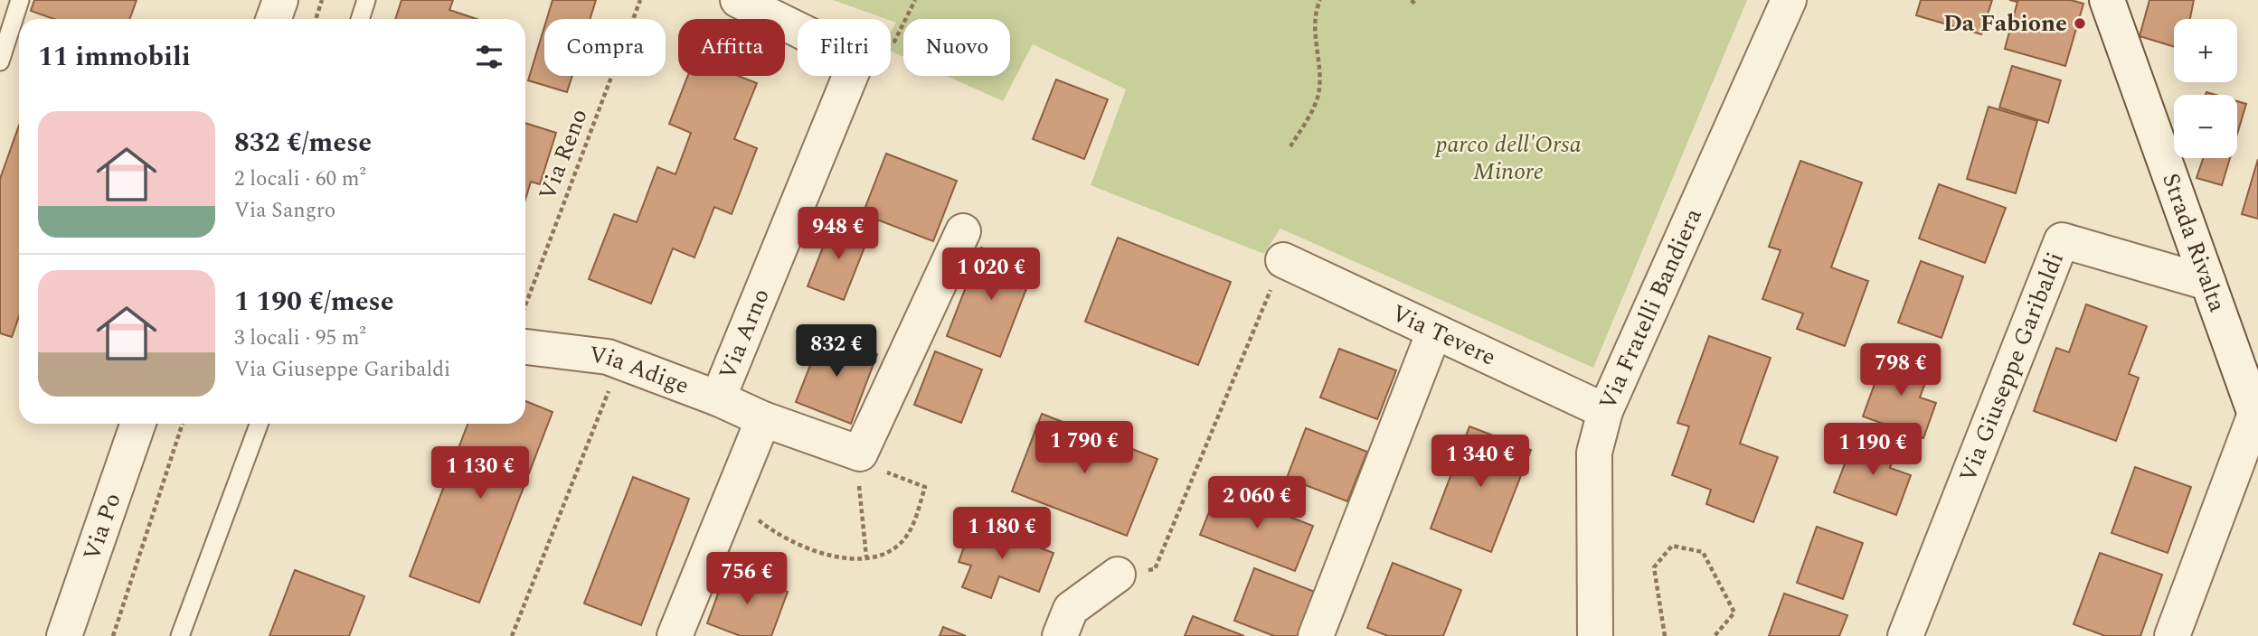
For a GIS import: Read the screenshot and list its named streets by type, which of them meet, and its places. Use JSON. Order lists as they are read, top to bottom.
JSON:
{
  "streets": {
    "street": [
      "Strada Rivalta",
      "Via Fratelli Bandiera",
      "Via Arno",
      "Via Tevere",
      "Via Giuseppe Garibaldi",
      "Via Adige",
      "Via Po"
    ],
    "path": ["Via Reno"]
  },
  "crossings": [
    ["Strada Rivalta", "Via Giuseppe Garibaldi"],
    ["Via Fratelli Bandiera", "Via Tevere"],
    ["Via Arno", "Via Adige"]
  ],
  "parks": ["parco dell'Orsa Minore"],
  "places": ["Da Fabione"],
  "page": {
    "map_buttons": ["+", "−"],
    "chip": [
      "Compra",
      "Affitta",
      "Filtri",
      "Nuovo"
    ],
    "heading": "11 immobili",
    "list": [
      {
        "name": "832 €/mese",
        "note": "2 locali · 60 m² · Via Sangro"
      },
      {
        "name": "1 190 €/mese",
        "note": "3 locali · 95 m² · Via Giuseppe Garibaldi"
      }
    ],
    "price": [
      "948 €",
      "1 020 €",
      "832 €",
      "798 €",
      "1 790 €",
      "1 190 €",
      "1 340 €",
      "1 130 €",
      "2 060 €",
      "1 180 €",
      "756 €"
    ]
  }
}
